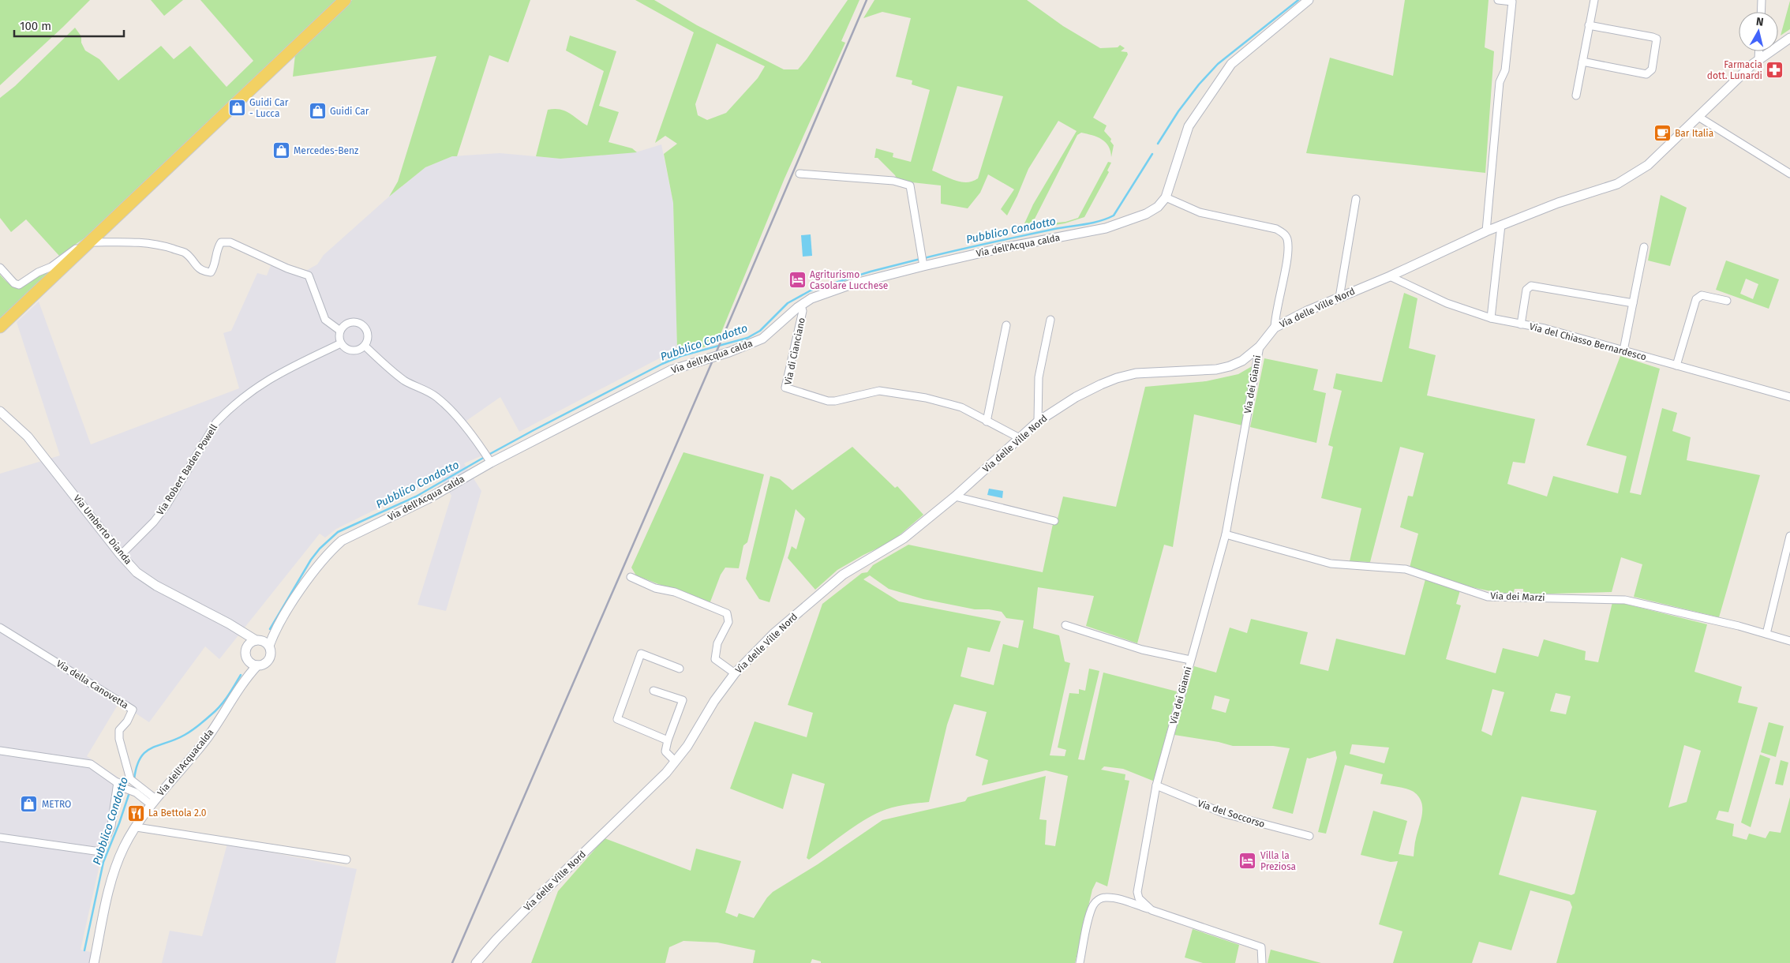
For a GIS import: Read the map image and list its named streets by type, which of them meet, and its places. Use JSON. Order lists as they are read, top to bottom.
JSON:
{
  "streets": {
    "street": [
      "Via dell'Acqua calda",
      "Via delle Ville Nord",
      "Via del Chiasso Bernardesco",
      "Via di Cianciano",
      "Via dei Gianni",
      "Via Robert Baden Powell",
      "Via Umberto Dianda",
      "Via dei Marzi",
      "Via della Canovetta",
      "Via dell'Acquacalda",
      "Via del Soccorso"
    ]
  },
  "crossings": [
    ["Via dell'Acqua calda", "Via di Cianciano"],
    ["Via dell'Acqua calda", "Via Umberto Dianda"],
    ["Via dell'Acqua calda", "Via dell'Acquacalda"],
    ["Via delle Ville Nord", "Via del Chiasso Bernardesco"],
    ["Via delle Ville Nord", "Via di Cianciano"],
    ["Via delle Ville Nord", "Via dei Gianni"],
    ["Via dei Gianni", "Via dei Marzi"],
    ["Via dei Gianni", "Via del Soccorso"],
    ["Via Robert Baden Powell", "Via Umberto Dianda"],
    ["Via Umberto Dianda", "Via dell'Acquacalda"],
    ["Via della Canovetta", "Via dell'Acquacalda"]
  ],
  "water": ["Pubblico Condotto"],
  "places": {
    "pharmacy": ["Farmacia dott. Lunardi"],
    "shop": [
      "Guidi Car - Lucca",
      "Guidi Car",
      "Mercedes-Benz",
      "METRO"
    ],
    "cafe": ["Bar Italia"],
    "hotel": ["Agriturismo Casolare Lucchese", "Villa la Preziosa"],
    "restaurant": ["La Bettola 2.0"]
  },
  "scale_bar": "100 m",
  "north": "top"
}
